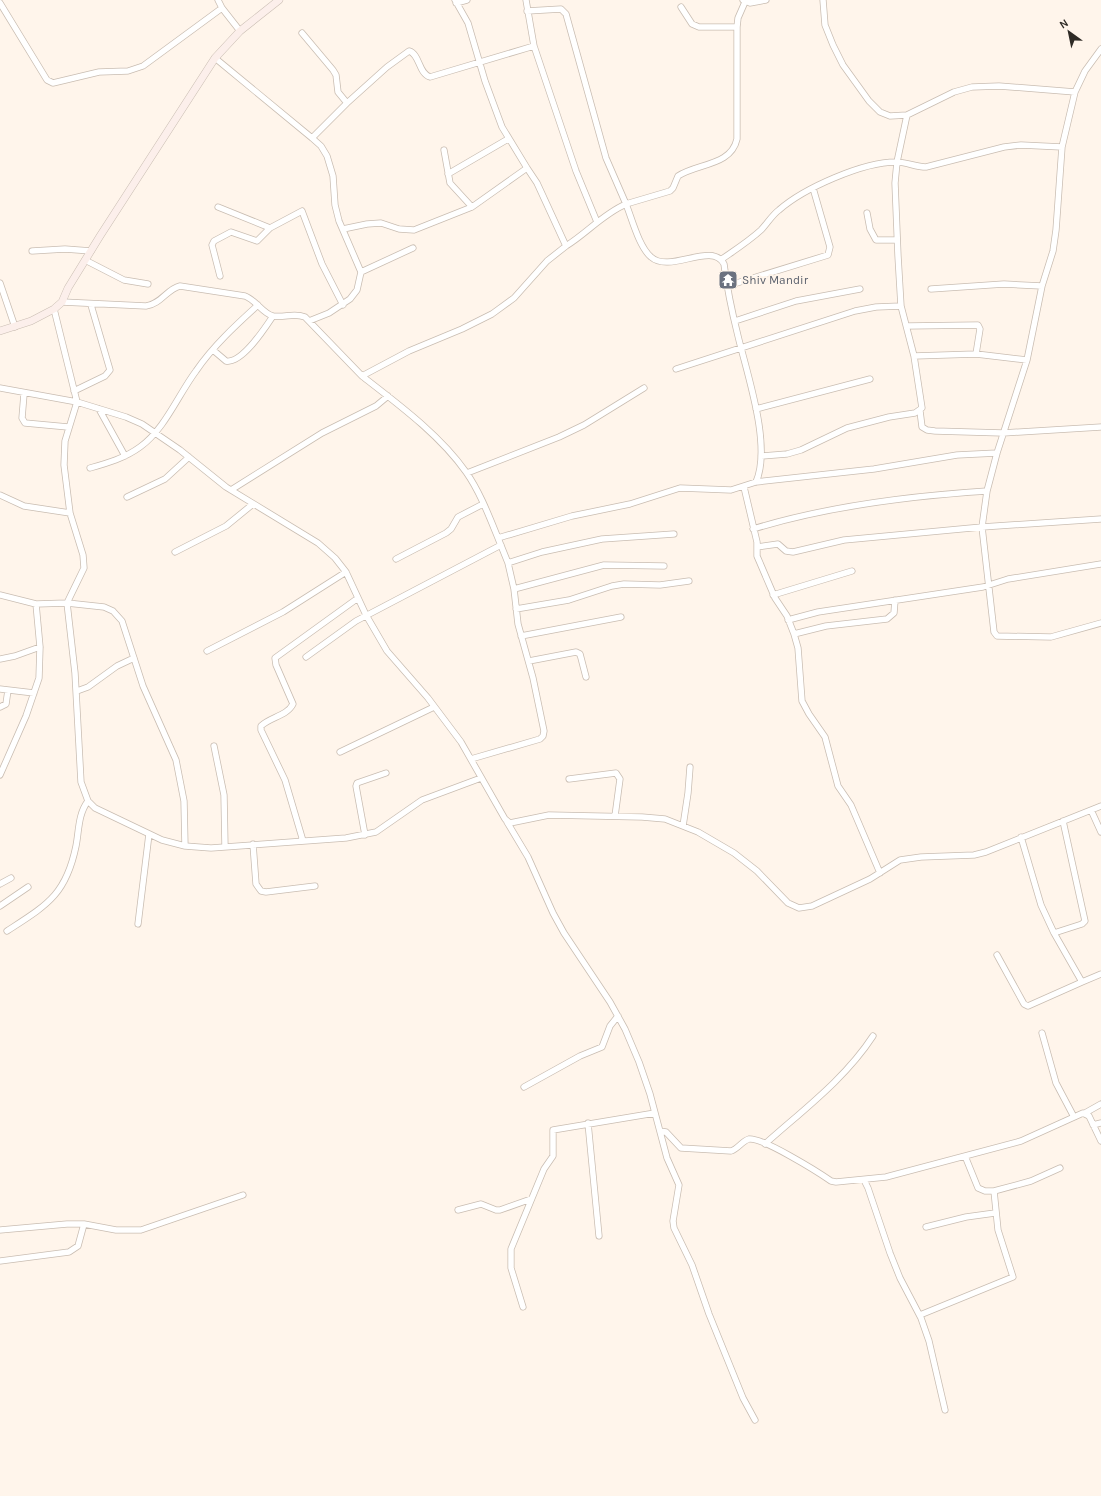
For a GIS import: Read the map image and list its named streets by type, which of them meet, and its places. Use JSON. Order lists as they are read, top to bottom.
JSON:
{
  "places": {
    "temple": ["Shiv Mandir"]
  },
  "north": "top left"
}
